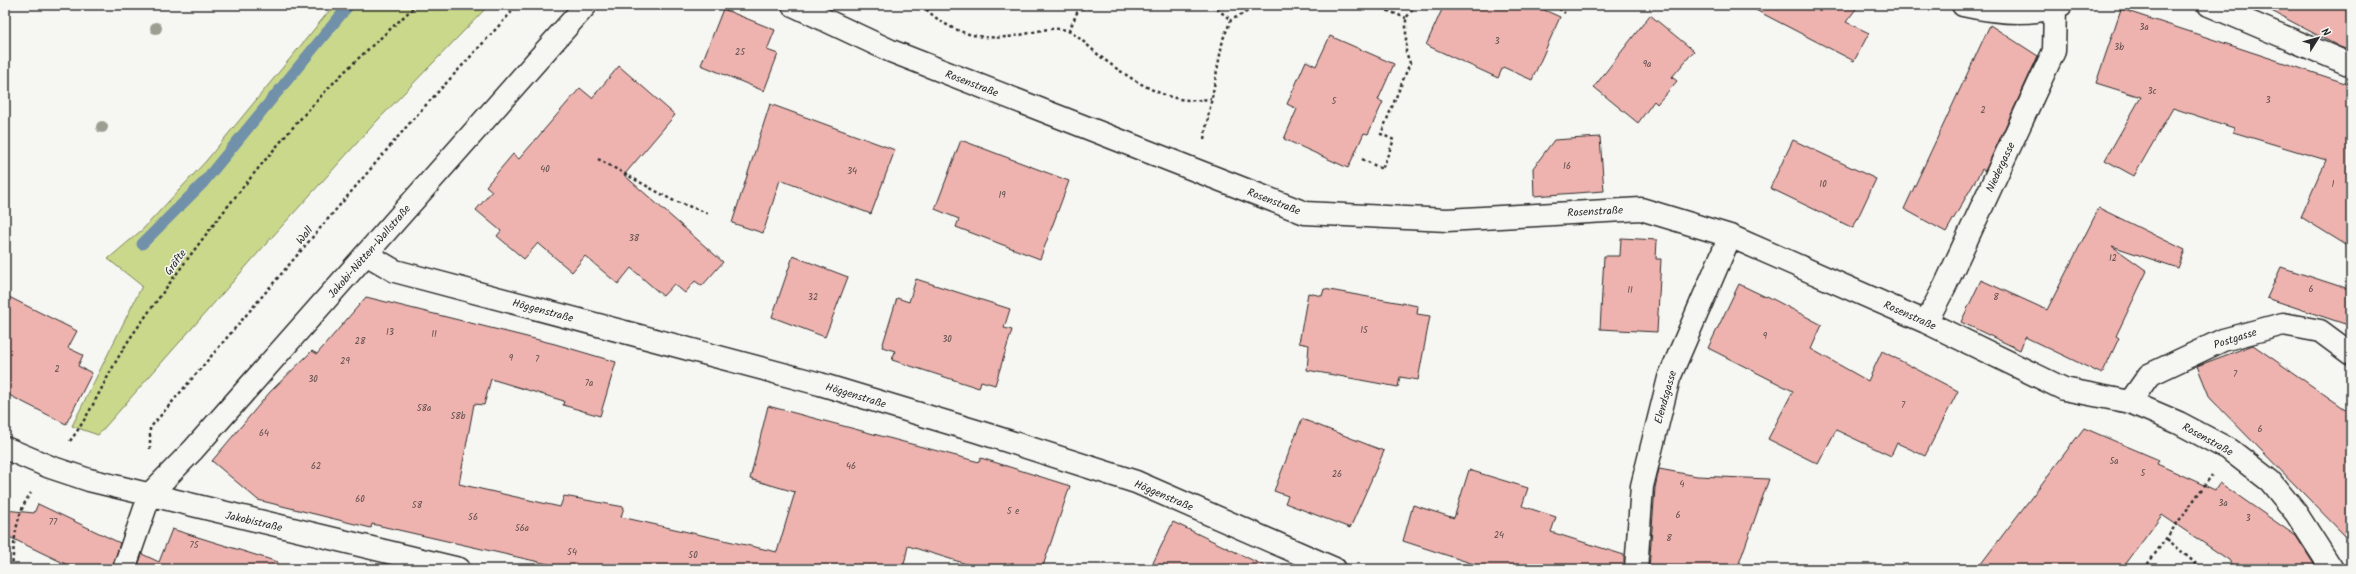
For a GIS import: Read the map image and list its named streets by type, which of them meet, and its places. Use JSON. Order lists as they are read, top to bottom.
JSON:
{
  "streets": {
    "street": [
      "Rosenstraße",
      "Niedergasse",
      "Jakobi-Nötten-Wallstraße",
      "Höggenstraße",
      "Postgasse",
      "Elendsgasse",
      "Jakobistraße"
    ],
    "path": ["Wall", "Gräfte"]
  },
  "crossings": [
    ["Rosenstraße", "Niedergasse"],
    ["Rosenstraße", "Postgasse"],
    ["Rosenstraße", "Elendsgasse"],
    ["Wall", "Jakobi-Nötten-Wallstraße"],
    ["Wall", "Jakobistraße"],
    ["Jakobi-Nötten-Wallstraße", "Höggenstraße"],
    ["Jakobi-Nötten-Wallstraße", "Jakobistraße"],
    ["Gräfte", "Jakobistraße"]
  ],
  "house_numbers": [
    "3a",
    "3",
    "3b",
    "25",
    "9a",
    "3c",
    "3",
    "5",
    "2",
    "16",
    "40",
    "34",
    "10",
    "1",
    "19",
    "38",
    "12",
    "6",
    "11",
    "32",
    "8",
    "15",
    "13",
    "11",
    "9",
    "30",
    "28",
    "9",
    "7",
    "29",
    "2",
    "7",
    "30",
    "7a",
    "7",
    "58a",
    "58b",
    "6",
    "64",
    "5a",
    "62",
    "46",
    "5",
    "26",
    "4",
    "60",
    "3a",
    "58",
    "5 e",
    "6",
    "56",
    "3",
    "77",
    "56a",
    "24",
    "8",
    "75",
    "54",
    "50"
  ],
  "north": "top right"
}
